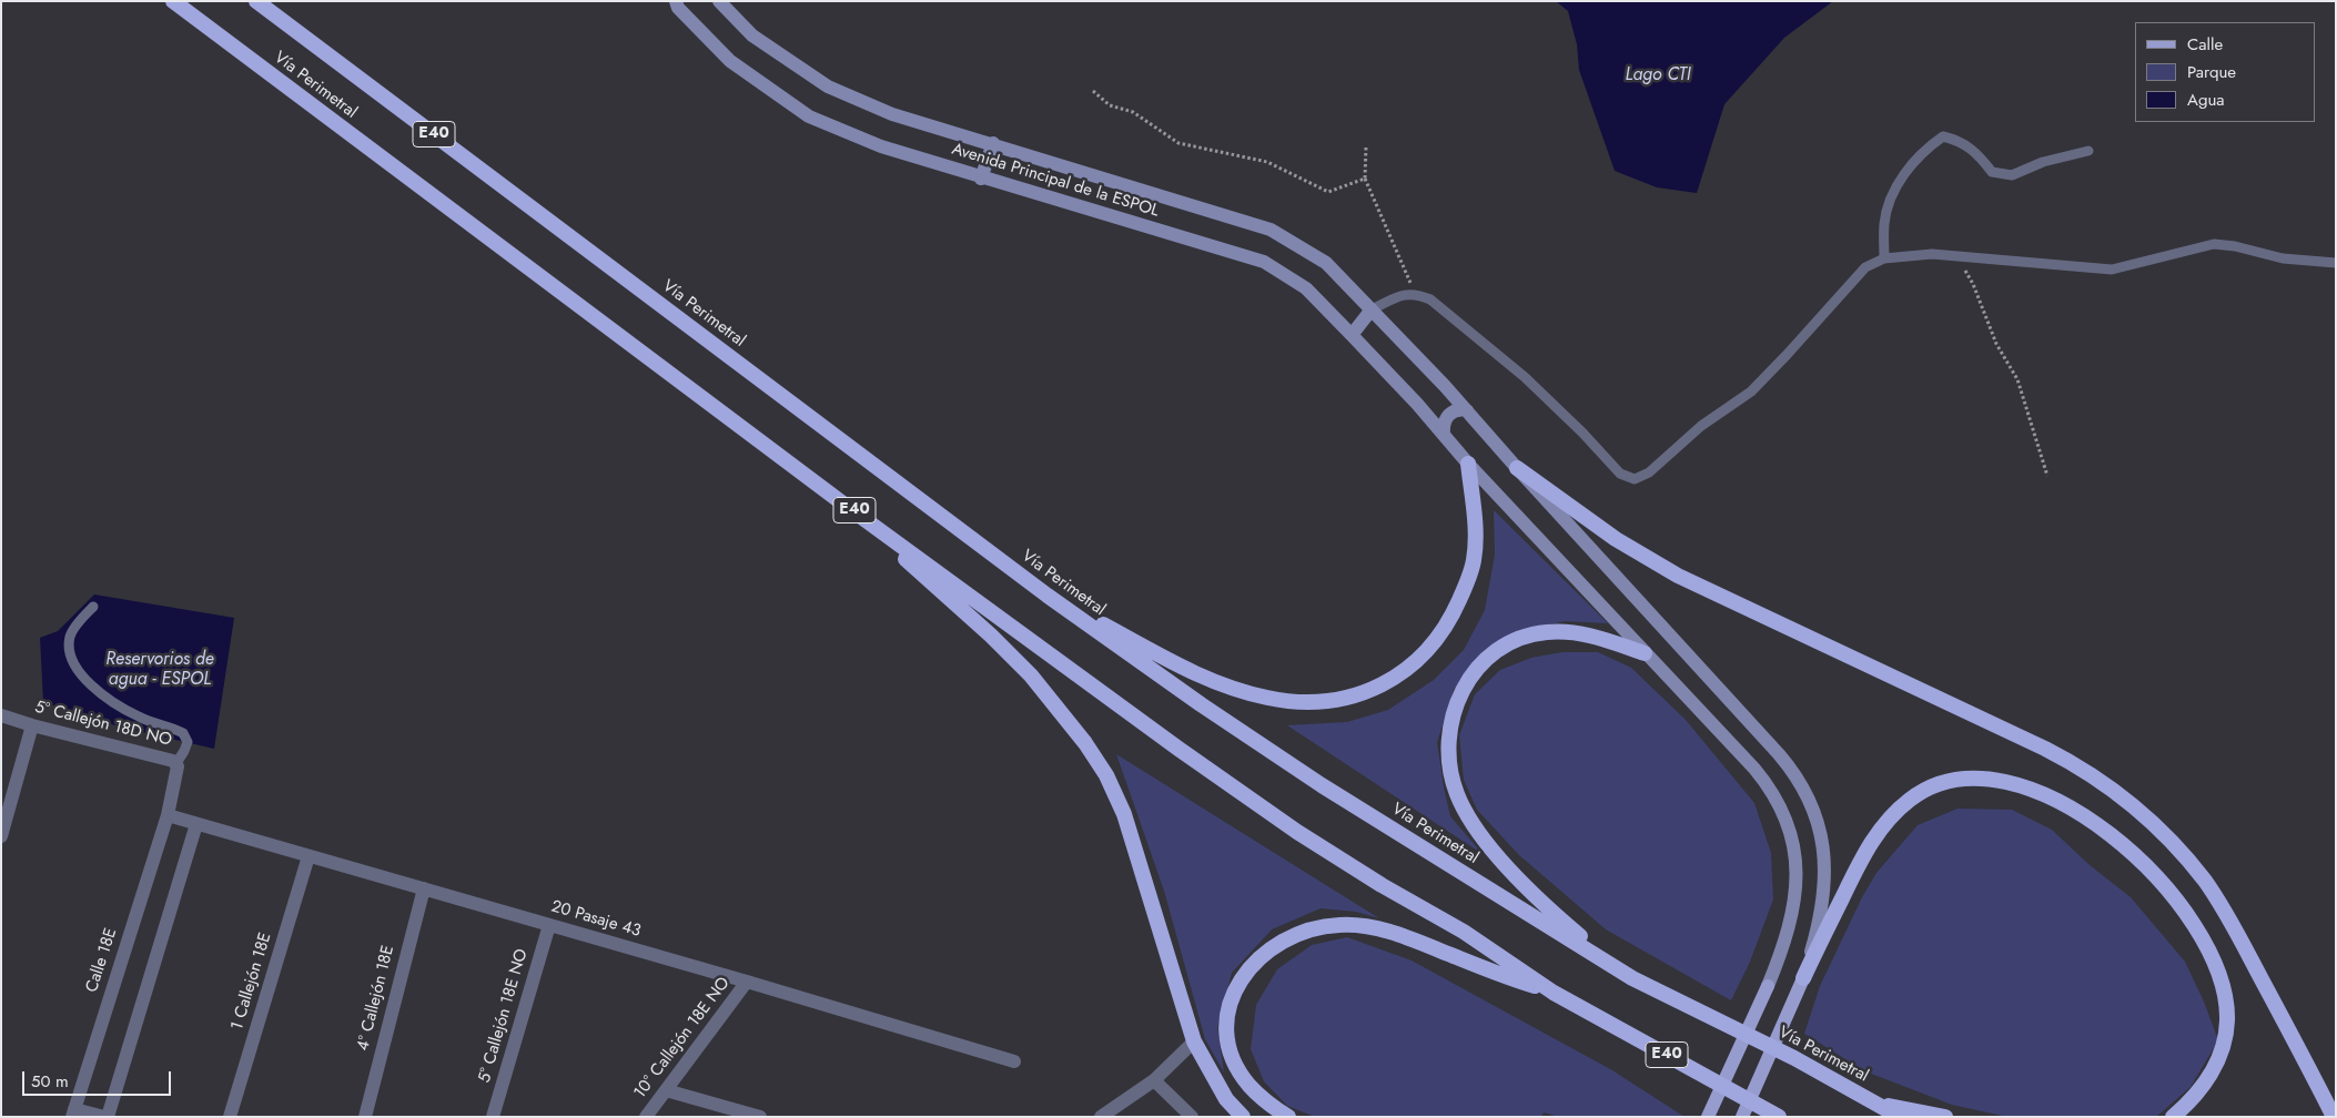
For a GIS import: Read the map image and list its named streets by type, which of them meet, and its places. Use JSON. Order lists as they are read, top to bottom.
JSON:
{
  "streets": {
    "highway": ["Vía Perimetral", "E40"],
    "main road": ["Avenida Principal de la ESPOL"],
    "street": [
      "5° Callejón 18D NO",
      "20 Pasaje 43",
      "Calle 18E",
      "1 Callejón 18E",
      "4° Callejón 18E",
      "5° Callejón 18E NO",
      "10° Callejón 18E NO"
    ]
  },
  "crossings": [
    ["5° Callejón 18D NO", "20 Pasaje 43"],
    ["5° Callejón 18D NO", "Calle 18E"],
    ["20 Pasaje 43", "Calle 18E"],
    ["20 Pasaje 43", "1 Callejón 18E"],
    ["20 Pasaje 43", "4° Callejón 18E"],
    ["20 Pasaje 43", "5° Callejón 18E NO"],
    ["20 Pasaje 43", "10° Callejón 18E NO"]
  ],
  "water": ["Lago CTI", "Reservorios de agua - ESPOL"],
  "legend": ["Calle", "Parque", "Agua"],
  "scale_bar": "50 m"
}
